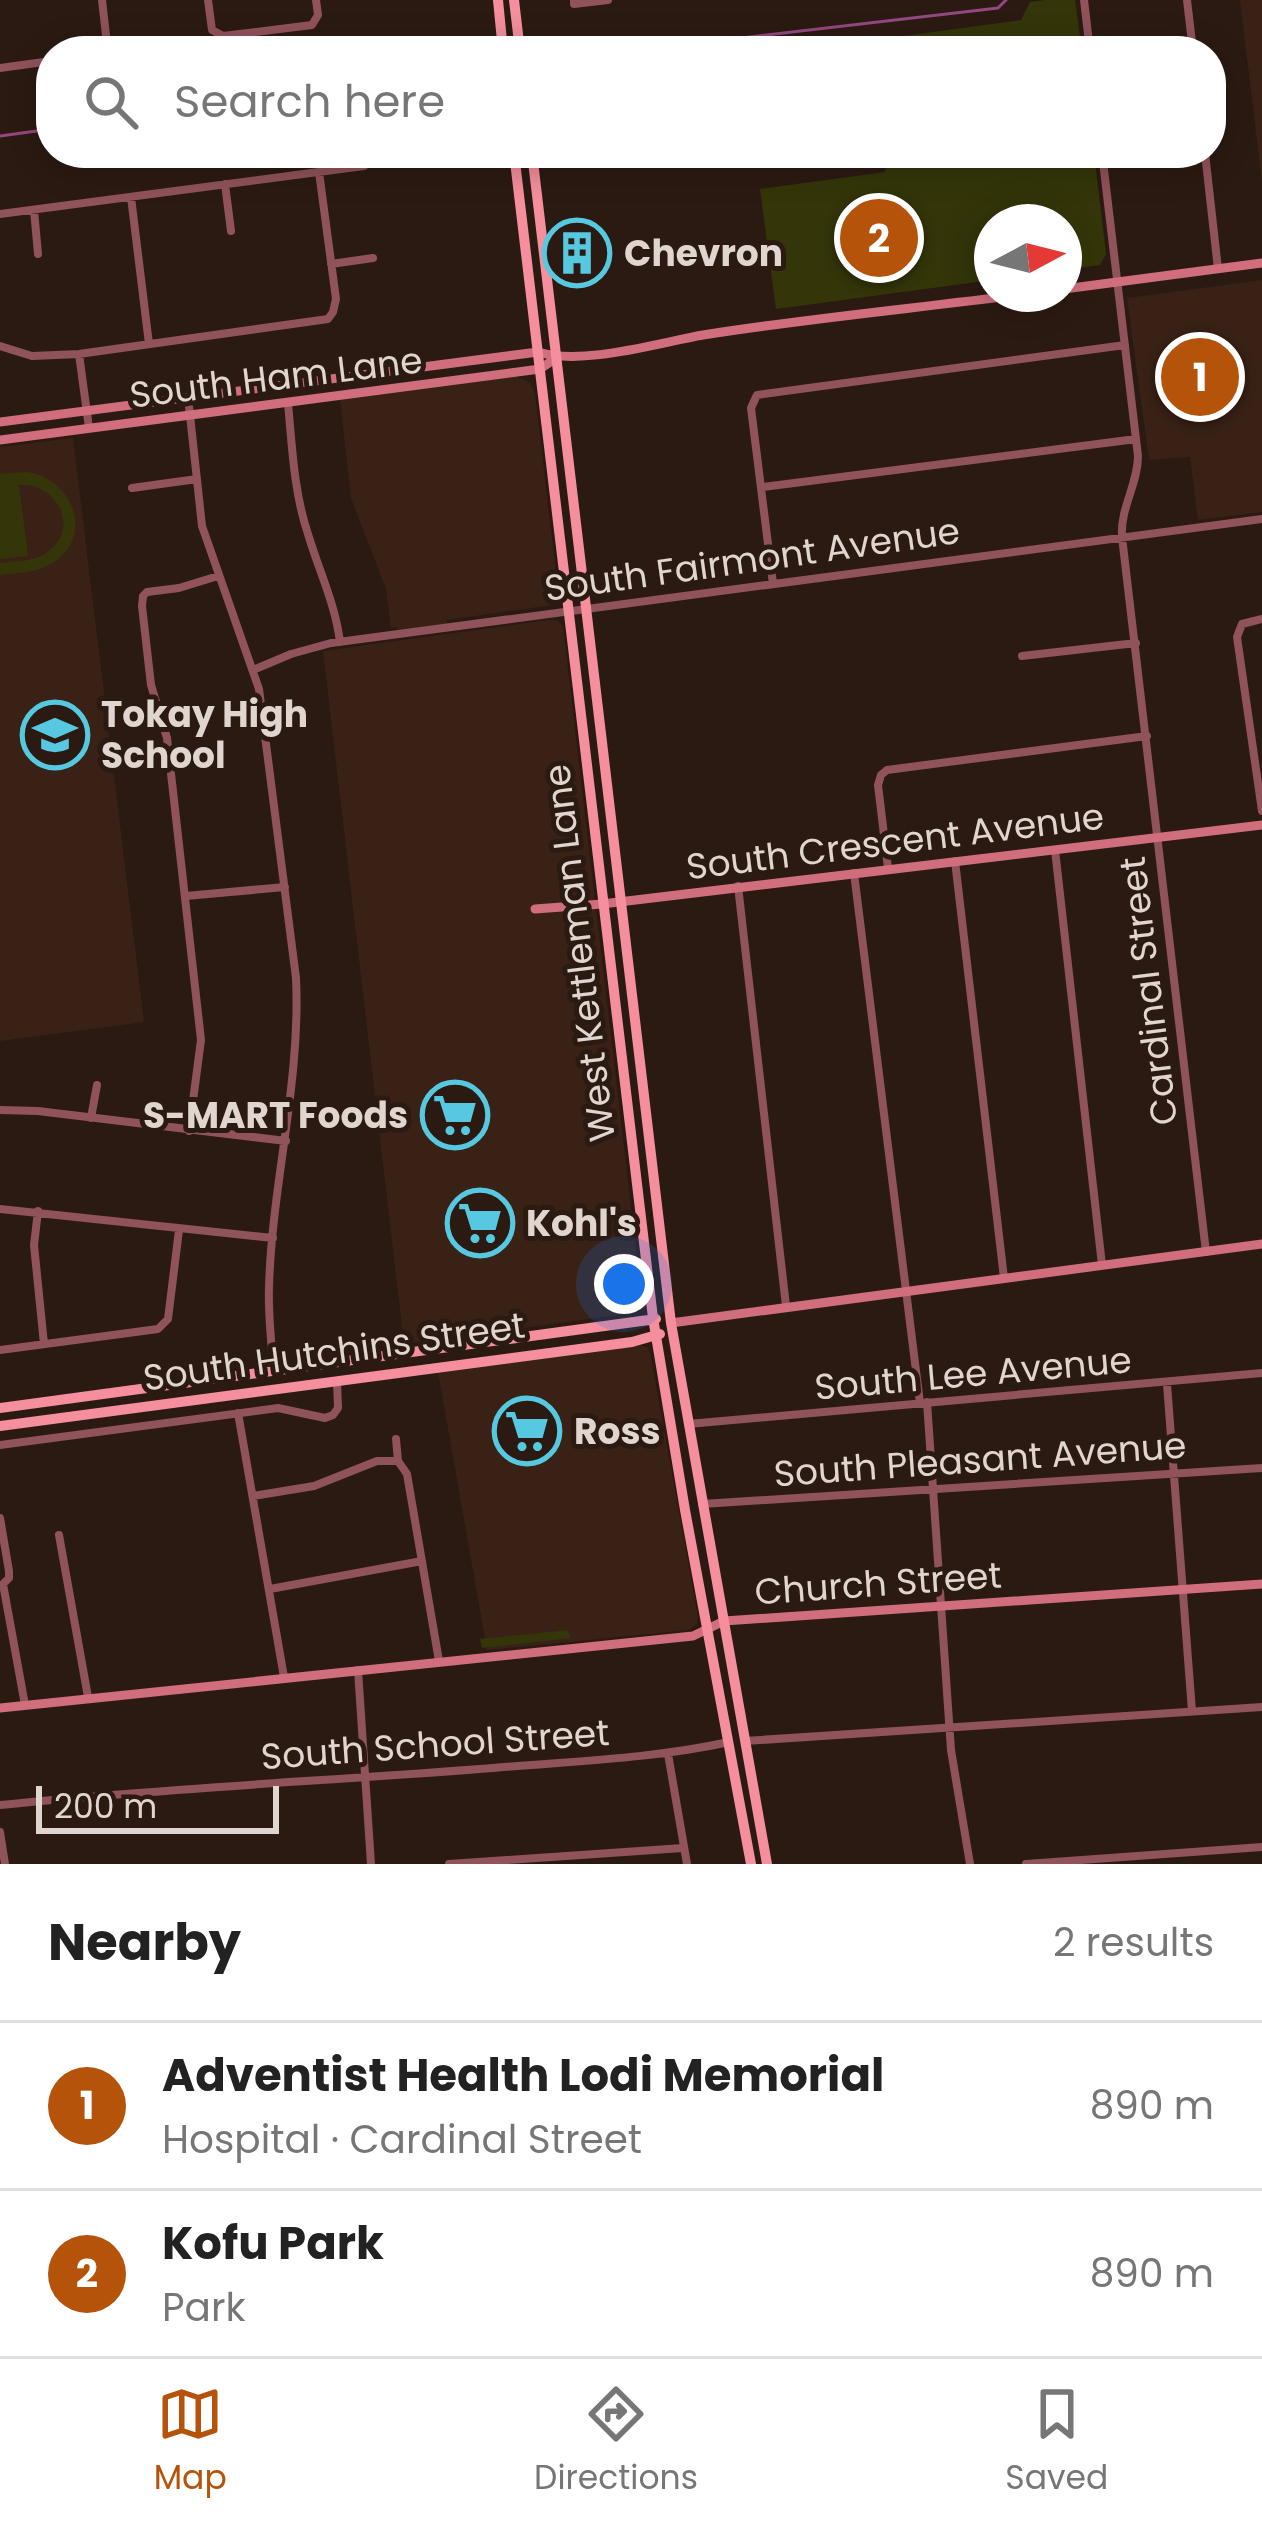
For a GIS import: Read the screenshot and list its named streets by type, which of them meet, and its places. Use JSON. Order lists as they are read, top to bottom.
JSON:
{
  "streets": {
    "main road": [
      "South Ham Lane",
      "South Crescent Avenue",
      "West Kettleman Lane",
      "South Hutchins Street",
      "Church Street"
    ],
    "street": [
      "South Fairmont Avenue",
      "Cardinal Street",
      "South Lee Avenue",
      "South Pleasant Avenue",
      "South School Street"
    ]
  },
  "crossings": [
    ["South Ham Lane", "West Kettleman Lane"],
    ["South Fairmont Avenue", "West Kettleman Lane"],
    ["South Fairmont Avenue", "Cardinal Street"],
    ["South Crescent Avenue", "West Kettleman Lane"],
    ["South Crescent Avenue", "Cardinal Street"],
    ["West Kettleman Lane", "South Hutchins Street"],
    ["West Kettleman Lane", "South Lee Avenue"],
    ["West Kettleman Lane", "South Pleasant Avenue"],
    ["West Kettleman Lane", "Church Street"],
    ["West Kettleman Lane", "South School Street"],
    ["Cardinal Street", "South Hutchins Street"]
  ],
  "places": {
    "building": ["Chevron"],
    "school or university": ["Tokay High School"],
    "supermarket": ["S-MART Foods", "Kohl's", "Ross"]
  },
  "scale_bar": "200 m",
  "north": "right",
  "page": {
    "search": "Search here",
    "pins": ["2", "1"],
    "scale": "200 m",
    "heading": ["Nearby", "2 results"],
    "list": [
      {
        "mark": "1",
        "name": "Adventist Health Lodi Memorial",
        "note": "Hospital · Cardinal Street",
        "value": "890 m"
      },
      {
        "mark": "2",
        "name": "Kofu Park",
        "note": "Park",
        "value": "890 m"
      }
    ],
    "nav": ["Map", "Directions", "Saved"]
  }
}
